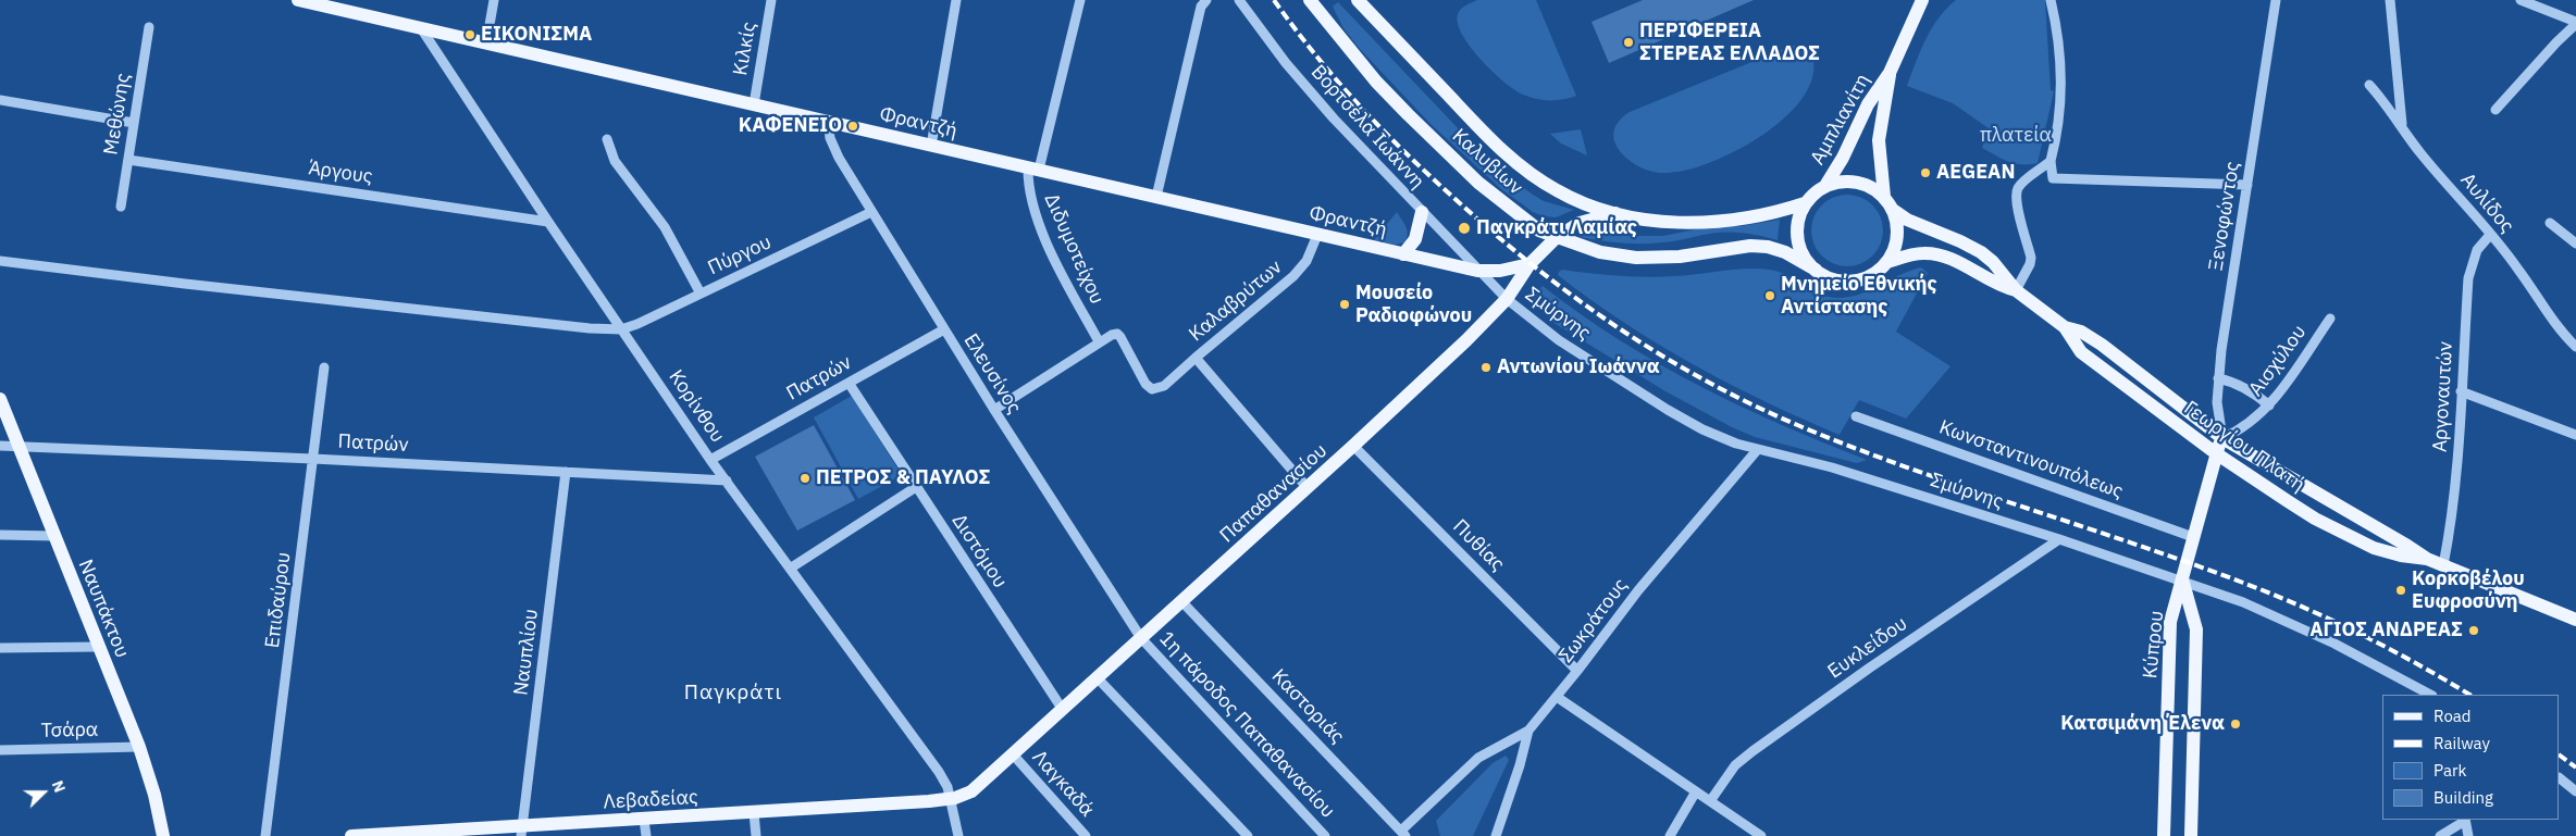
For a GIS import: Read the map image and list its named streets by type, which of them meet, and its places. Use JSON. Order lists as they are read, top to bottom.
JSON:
{
  "streets": {
    "main road": [
      "Αμπλιανίτη",
      "Φραντζή",
      "Καλυβίων",
      "Γεωργίου Πλατή",
      "Παπαθανασίου",
      "Ναυπάκτου",
      "Κύπρου",
      "Λεβαδείας"
    ],
    "street": [
      "Κιλκίς",
      "Μεθώνης",
      "Βορτσέλα Ιωάννη",
      "Άργους",
      "Αυλίδος",
      "Ξενοφώντος",
      "Διδυμοτείχου",
      "Πύργου",
      "Καλαβρύτων",
      "Σμύρνης",
      "Αισχύλου",
      "Ελευσίνος",
      "Πατρών",
      "Αργοναυτών",
      "Κορίνθου",
      "Κωνσταντινουπόλεως",
      "Πυθίας",
      "Διστόμου",
      "Επιδαύρου",
      "Σωκράτους",
      "Ευκλείδου",
      "Ναυπλίου",
      "Καστοριάς",
      "1η πάροδος Παπαθανασίου",
      "Τσάρα",
      "Λαγκαδά"
    ]
  },
  "crossings": [
    ["Κιλκίς", "Φραντζή"],
    ["Μεθώνης", "Άργους"],
    ["Αμπλιανίτη", "Καλυβίων"],
    ["Αμπλιανίτη", "Γεωργίου Πλατή"],
    ["Φραντζή", "Βορτσέλα Ιωάννη"],
    ["Φραντζή", "Διδυμοτείχου"],
    ["Φραντζή", "Καλαβρύτων"],
    ["Φραντζή", "Ελευσίνος"],
    ["Φραντζή", "Κορίνθου"],
    ["Φραντζή", "Παπαθανασίου"],
    ["Βορτσέλα Ιωάννη", "Σμύρνης"],
    ["Βορτσέλα Ιωάννη", "Παπαθανασίου"],
    ["Καλυβίων", "Γεωργίου Πλατή"],
    ["Καλυβίων", "Παπαθανασίου"],
    ["Άργους", "Κορίνθου"],
    ["Αυλίδος", "Αργοναυτών"],
    ["Ξενοφώντος", "Αισχύλου"],
    ["Ξενοφώντος", "Γεωργίου Πλατή"],
    ["Πύργου", "Ελευσίνος"],
    ["Πύργου", "Κορίνθου"],
    ["Καλαβρύτων", "Παπαθανασίου"],
    ["Σμύρνης", "Παπαθανασίου"],
    ["Σμύρνης", "Σωκράτους"],
    ["Σμύρνης", "Κύπρου"],
    ["Σμύρνης", "Ευκλείδου"],
    ["Αισχύλου", "Γεωργίου Πλατή"],
    ["Ελευσίνος", "Πατρών"],
    ["Ελευσίνος", "Παπαθανασίου"],
    ["Ελευσίνος", "1η πάροδος Παπαθανασίου"],
    ["Πατρών", "Κορίνθου"],
    ["Πατρών", "Διστόμου"],
    ["Πατρών", "Επιδαύρου"],
    ["Πατρών", "Ναυπάκτου"],
    ["Πατρών", "Ναυπλίου"],
    ["Αργοναυτών", "Γεωργίου Πλατή"],
    ["Κορίνθου", "Παπαθανασίου"],
    ["Κορίνθου", "Λεβαδείας"],
    ["Παπαθανασίου", "Πυθίας"],
    ["Παπαθανασίου", "Διστόμου"],
    ["Παπαθανασίου", "Καστοριάς"],
    ["Παπαθανασίου", "1η πάροδος Παπαθανασίου"],
    ["Παπαθανασίου", "Λαγκαδά"],
    ["Παπαθανασίου", "Λεβαδείας"],
    ["Πυθίας", "Σωκράτους"],
    ["Ναυπάκτου", "Τσάρα"],
    ["Ναυπλίου", "Λεβαδείας"]
  ],
  "districts": ["Παγκράτι"],
  "parks": ["πλατεία"],
  "places": [
    "ΕΙΚΟΝΙΣΜΑ",
    "ΠΕΡΙΦΕΡΕΙΑ ΣΤΕΡΕΑΣ ΕΛΛΑΔΟΣ",
    "ΚΑΦΕΝΕΙΟ",
    "AEGEAN",
    "Παγκράτι Λαμίας",
    "Μνημείο Εθνικής Αντίστασης",
    "Μουσείο Ραδιοφώνου",
    "Αντωνίου Ιωάννα",
    "ΠΕΤΡΟΣ & ΠΑΥΛΟΣ",
    "Κορκοβέλου Ευφροσύνη",
    "ΑΓΙΟΣ ΑΝΔΡΕΑΣ",
    "Κατσιμάνη Έλενα"
  ],
  "legend": [
    "Road",
    "Railway",
    "Park",
    "Building"
  ],
  "north": "right"
}
